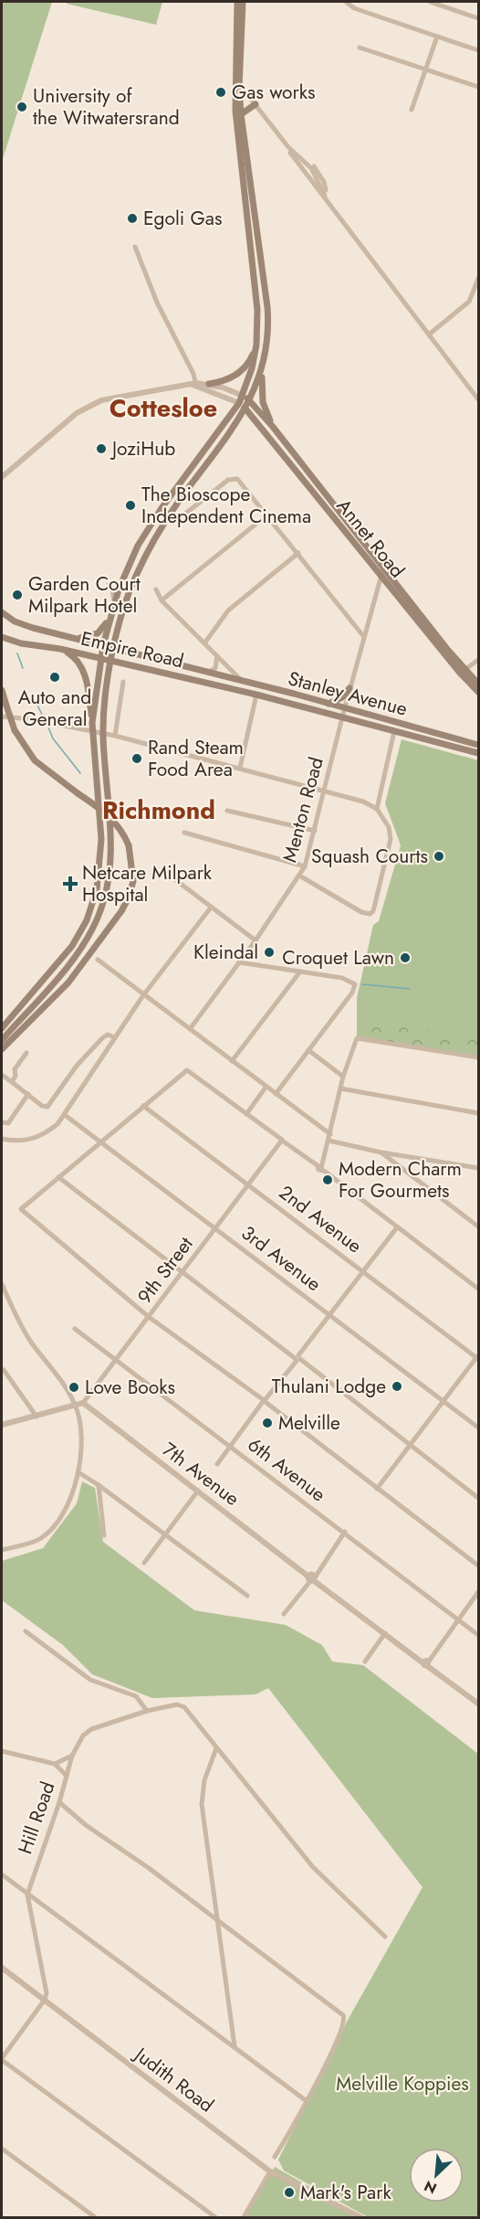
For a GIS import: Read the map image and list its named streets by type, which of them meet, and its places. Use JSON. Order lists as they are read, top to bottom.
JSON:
{
  "streets": {
    "main road": ["Annet Road", "Empire Road", "Stanley Avenue"],
    "street": [
      "Menton Road",
      "2nd Avenue",
      "3rd Avenue",
      "9th Street",
      "6th Avenue",
      "7th Avenue",
      "Hill Road",
      "Judith Road"
    ]
  },
  "crossings": [
    ["Annet Road", "Menton Road"],
    ["Empire Road", "Stanley Avenue"],
    ["Stanley Avenue", "Menton Road"],
    ["2nd Avenue", "9th Street"],
    ["3rd Avenue", "9th Street"],
    ["9th Street", "6th Avenue"],
    ["9th Street", "7th Avenue"]
  ],
  "districts": ["Cottesloe", "Richmond"],
  "parks": ["Melville Koppies"],
  "places": {
    "other": [
      "Gas works",
      "University of the Witwatersrand",
      "Egoli Gas",
      "JoziHub",
      "The Bioscope Independent Cinema",
      "Garden Court Milpark Hotel",
      "Auto and General",
      "Rand Steam Food Area",
      "Squash Courts",
      "Kleindal",
      "Croquet Lawn",
      "Modern Charm For Gourmets",
      "Thulani Lodge",
      "Love Books",
      "Melville",
      "Mark's Park"
    ],
    "health": ["Netcare Milpark Hospital"]
  },
  "north": "bottom left"
}
